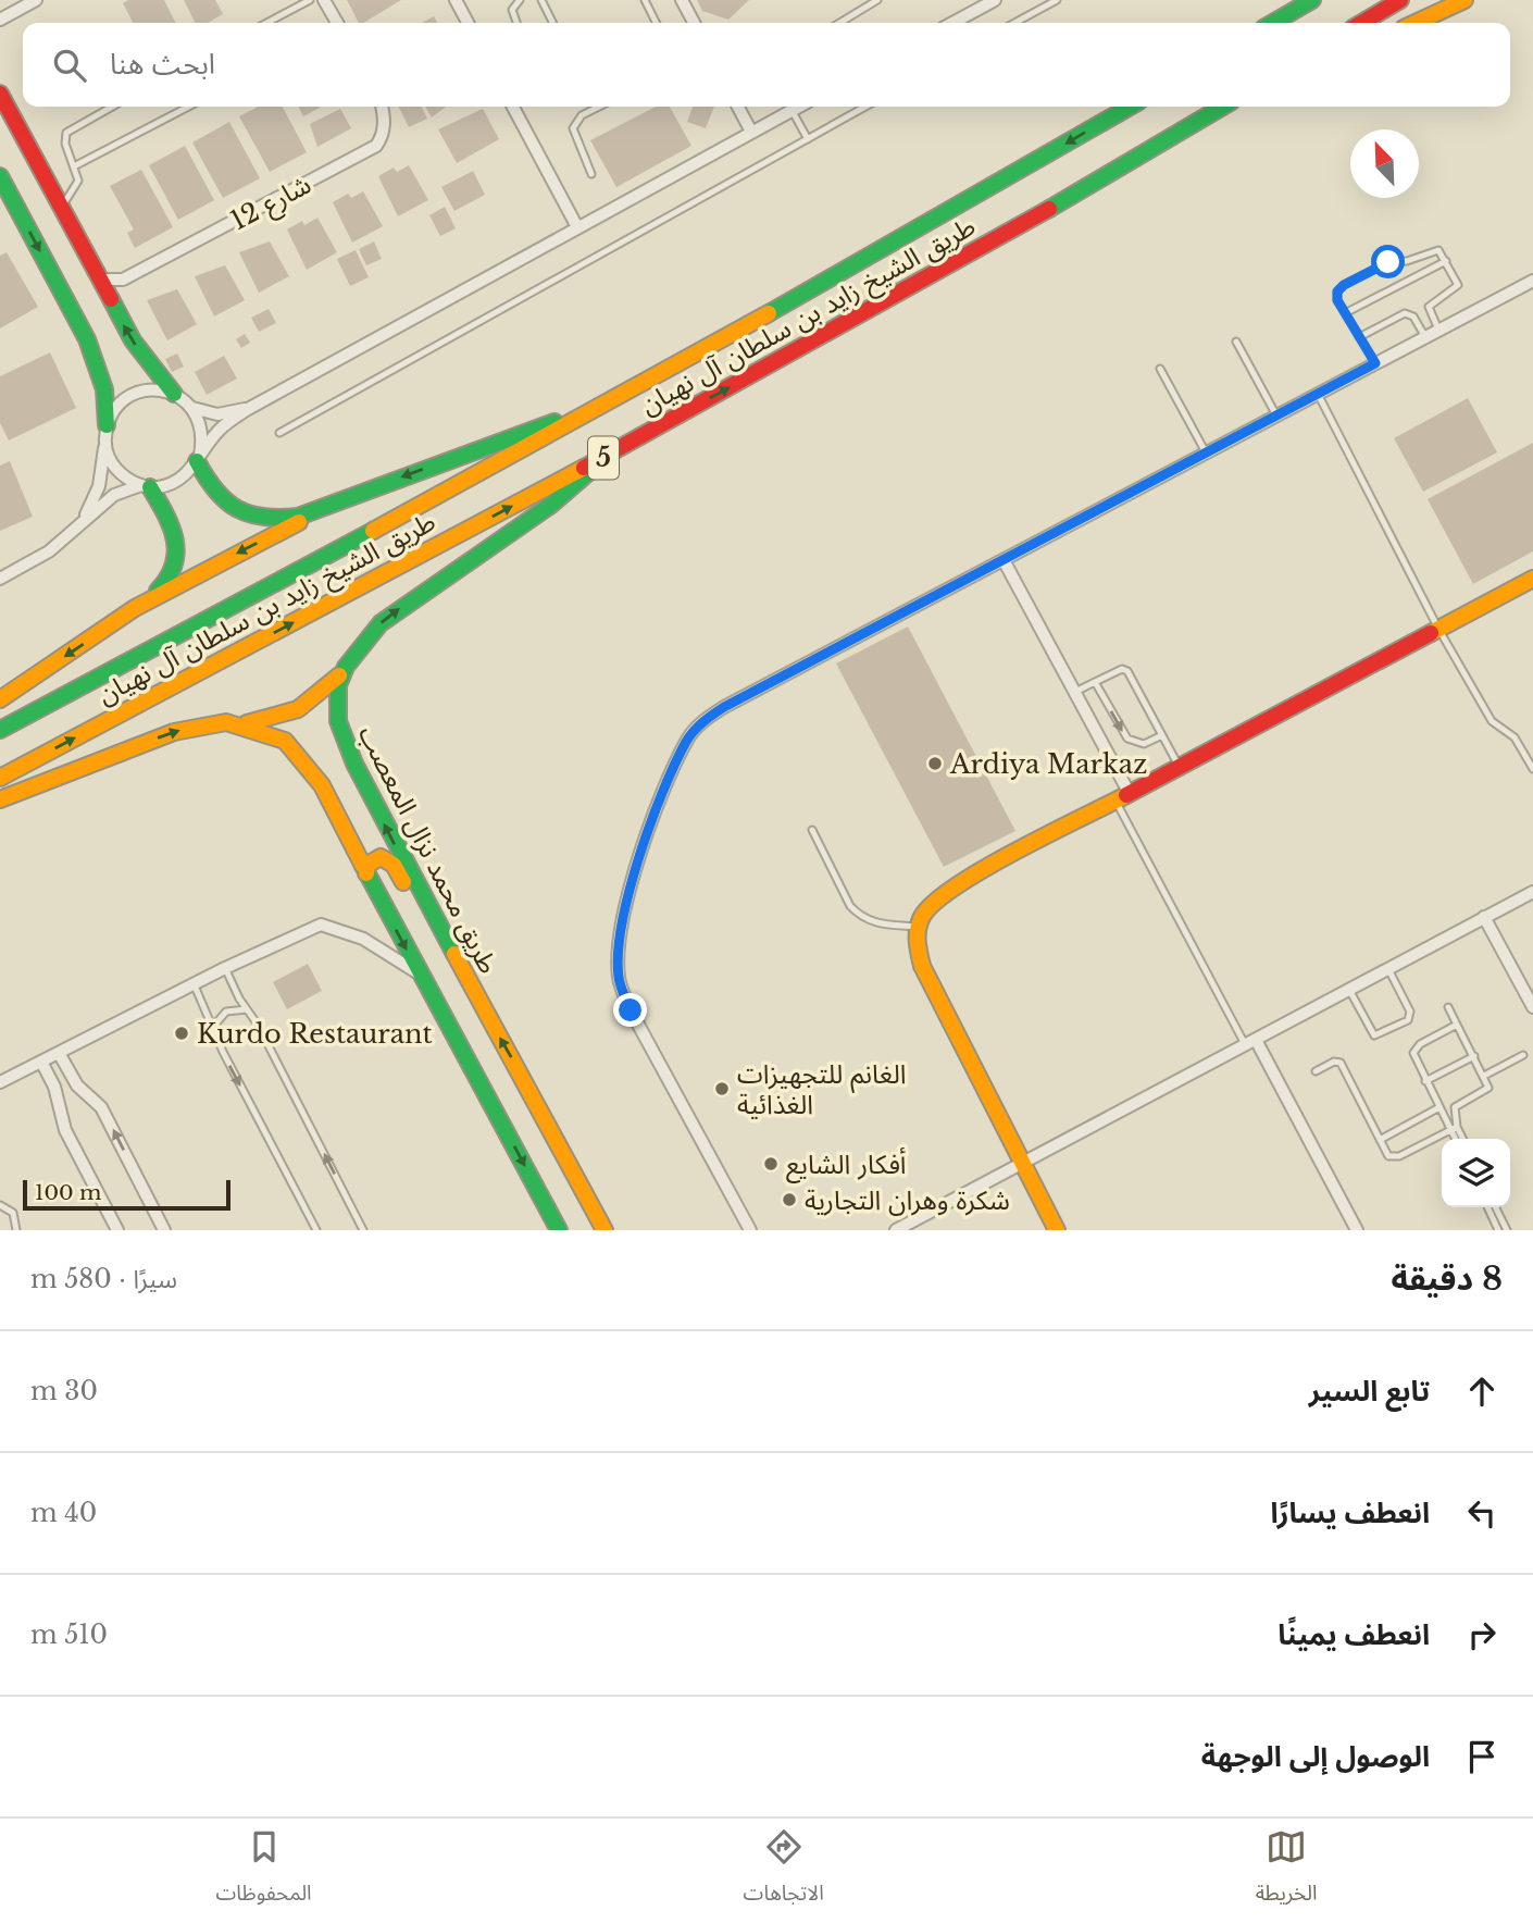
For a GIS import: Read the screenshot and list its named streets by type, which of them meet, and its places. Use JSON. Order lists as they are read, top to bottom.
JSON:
{
  "streets": {
    "main road": ["طريق الشيخ زايد بن سلطان آل نهيان", "5", "طريق محمد نزال المعصب"],
    "street": ["شارع 12"]
  },
  "crossings": [
    ["طريق الشيخ زايد بن سلطان آل نهيان", "طريق محمد نزال المعصب"]
  ],
  "places": [
    "Ardiya Markaz",
    "Kurdo Restaurant",
    "الغانم للتجهيزات الغذائية",
    "أفكار الشايع",
    "شكرة وهران التجارية"
  ],
  "scale_bar": "100 m",
  "north": "top left",
  "page": {
    "search": "ابحث هنا",
    "scale": "100 m",
    "heading": ["8 دقيقة", "سيرًا · 580 m"],
    "list": [
      ["تابع السير", "30 m"],
      ["انعطف يسارًا", "40 m"],
      ["انعطف يمينًا", "510 m"],
      "الوصول إلى الوجهة"
    ],
    "nav": ["الخريطة", "الاتجاهات", "المحفوظات"]
  }
}
